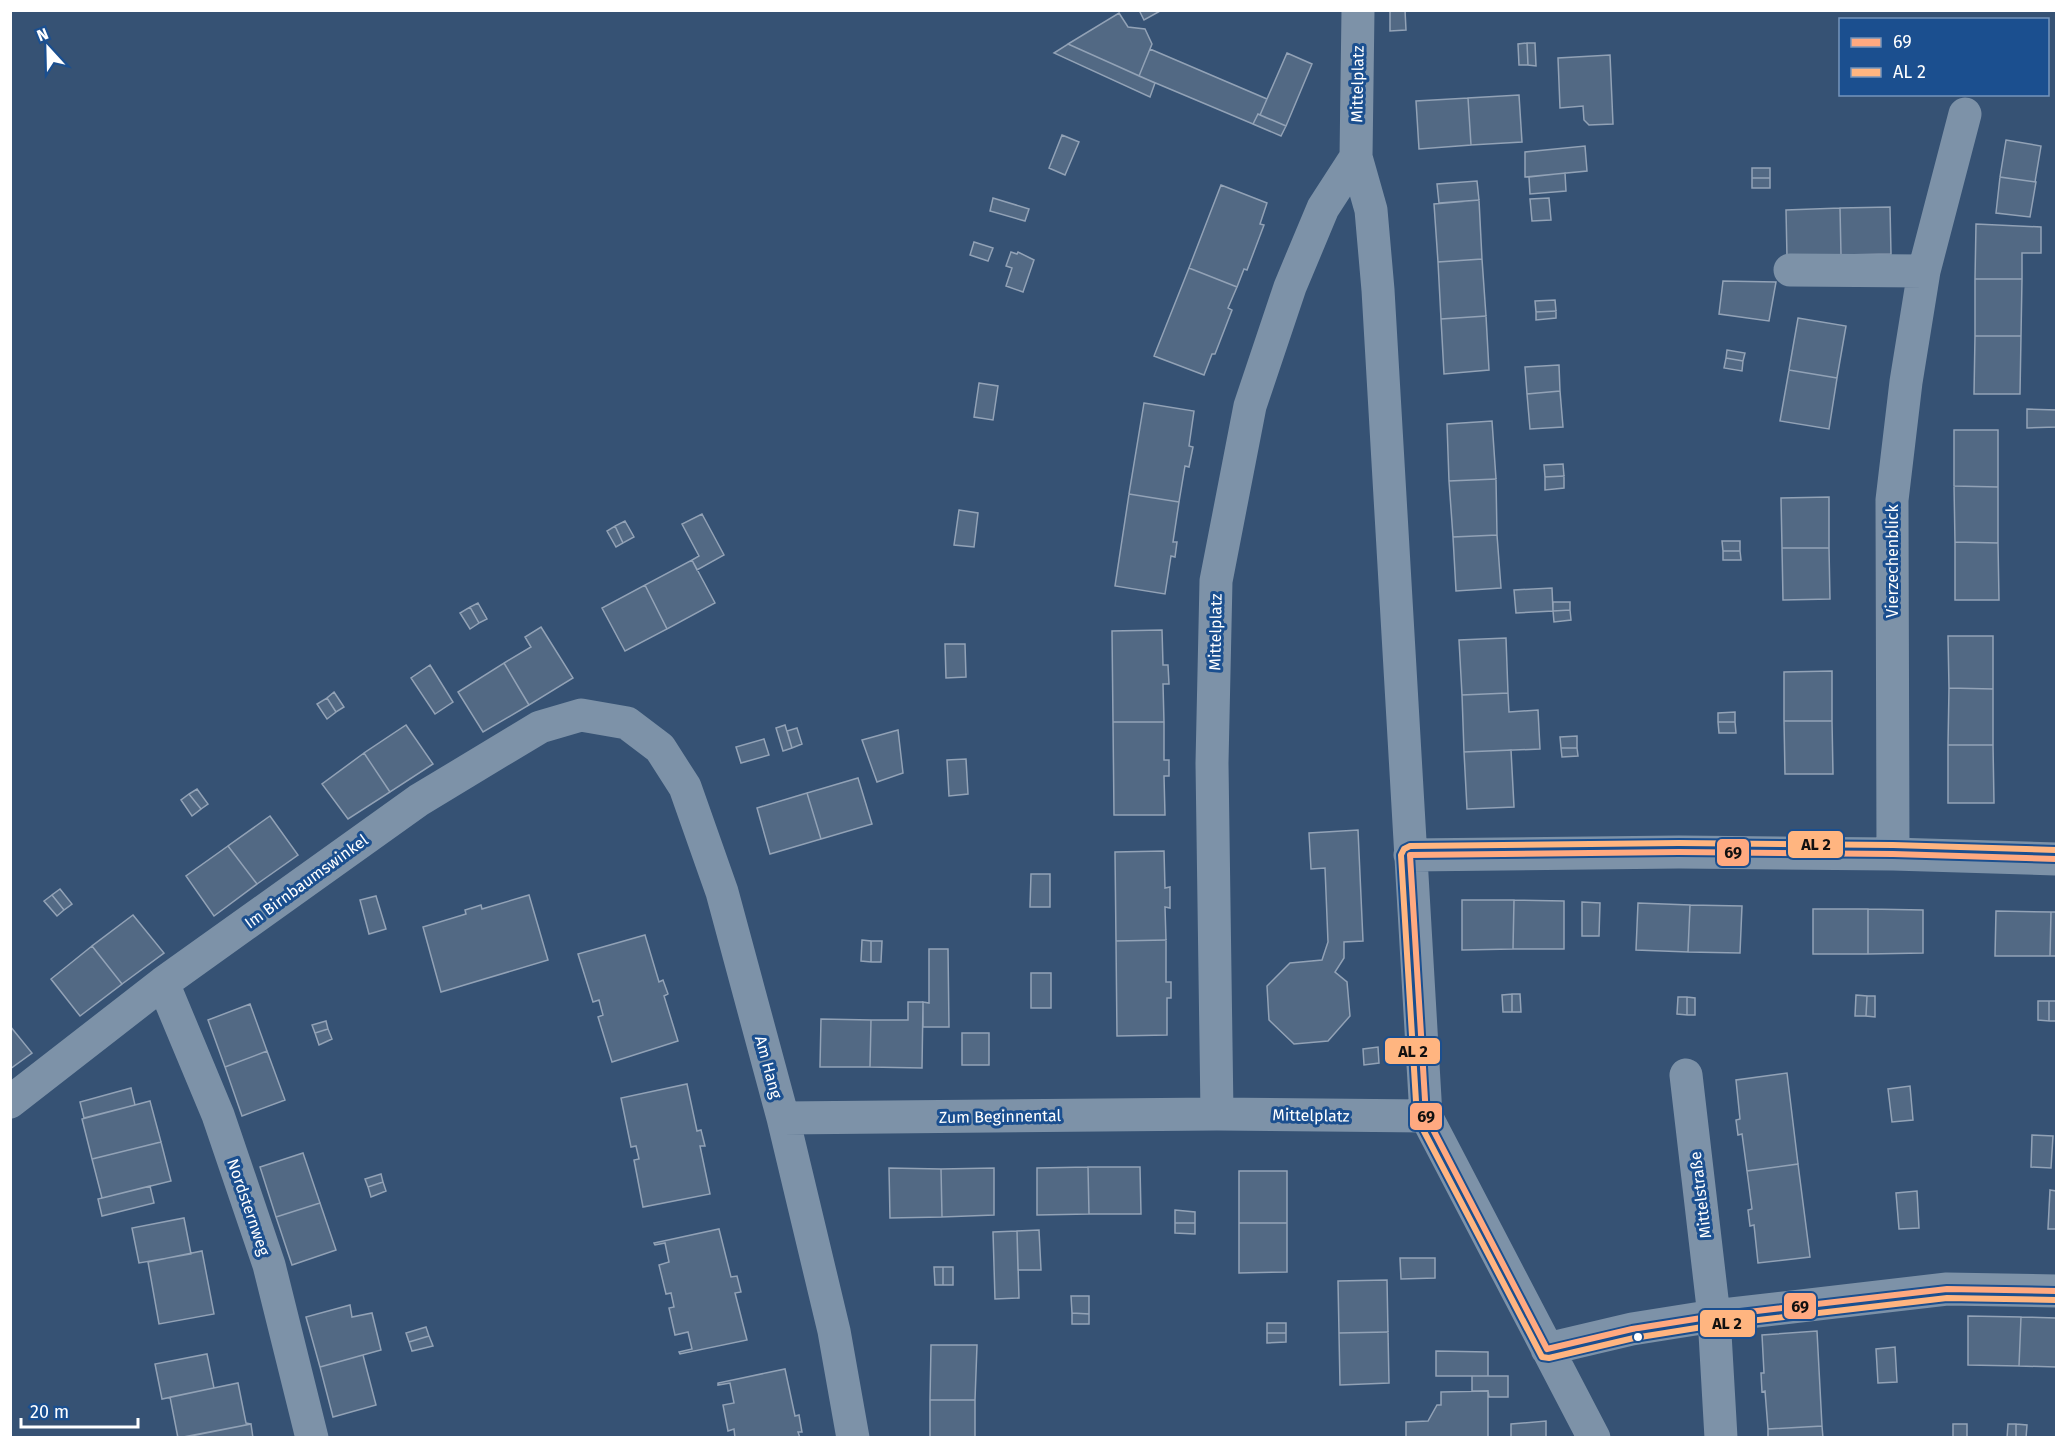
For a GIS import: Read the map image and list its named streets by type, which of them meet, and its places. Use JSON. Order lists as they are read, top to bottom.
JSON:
{
  "streets": {
    "street": [
      "Mittelplatz",
      "Vierzechenblick",
      "Im Birnbaumswinkel",
      "Am Hang",
      "Zum Beginnental",
      "Mittelstraße",
      "Nordsternweg"
    ]
  },
  "crossings": [
    ["Mittelplatz", "Zum Beginnental"],
    ["Im Birnbaumswinkel", "Am Hang"],
    ["Im Birnbaumswinkel", "Nordsternweg"],
    ["Am Hang", "Zum Beginnental"]
  ],
  "lines": ["transit line 69"],
  "legend": ["69", "AL 2"],
  "scale_bar": "20 m",
  "north": "top"
}
